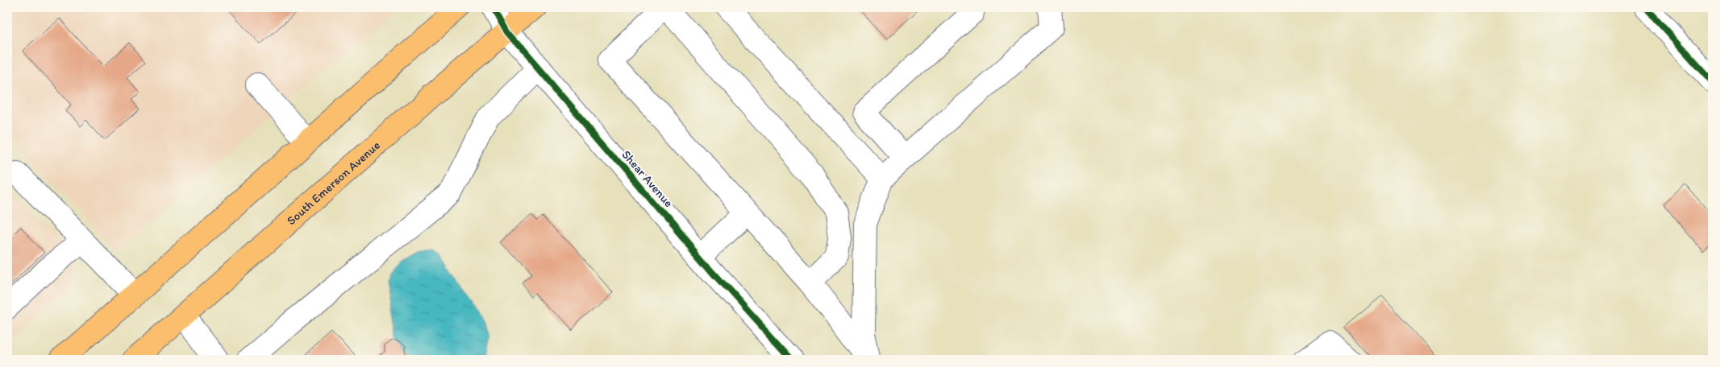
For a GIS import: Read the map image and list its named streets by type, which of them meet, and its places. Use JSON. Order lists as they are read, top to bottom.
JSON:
{
  "streets": {
    "main road": ["South Emerson Avenue"],
    "street": ["Shear Avenue"]
  },
  "crossings": [
    ["Shear Avenue", "South Emerson Avenue"]
  ]
}
